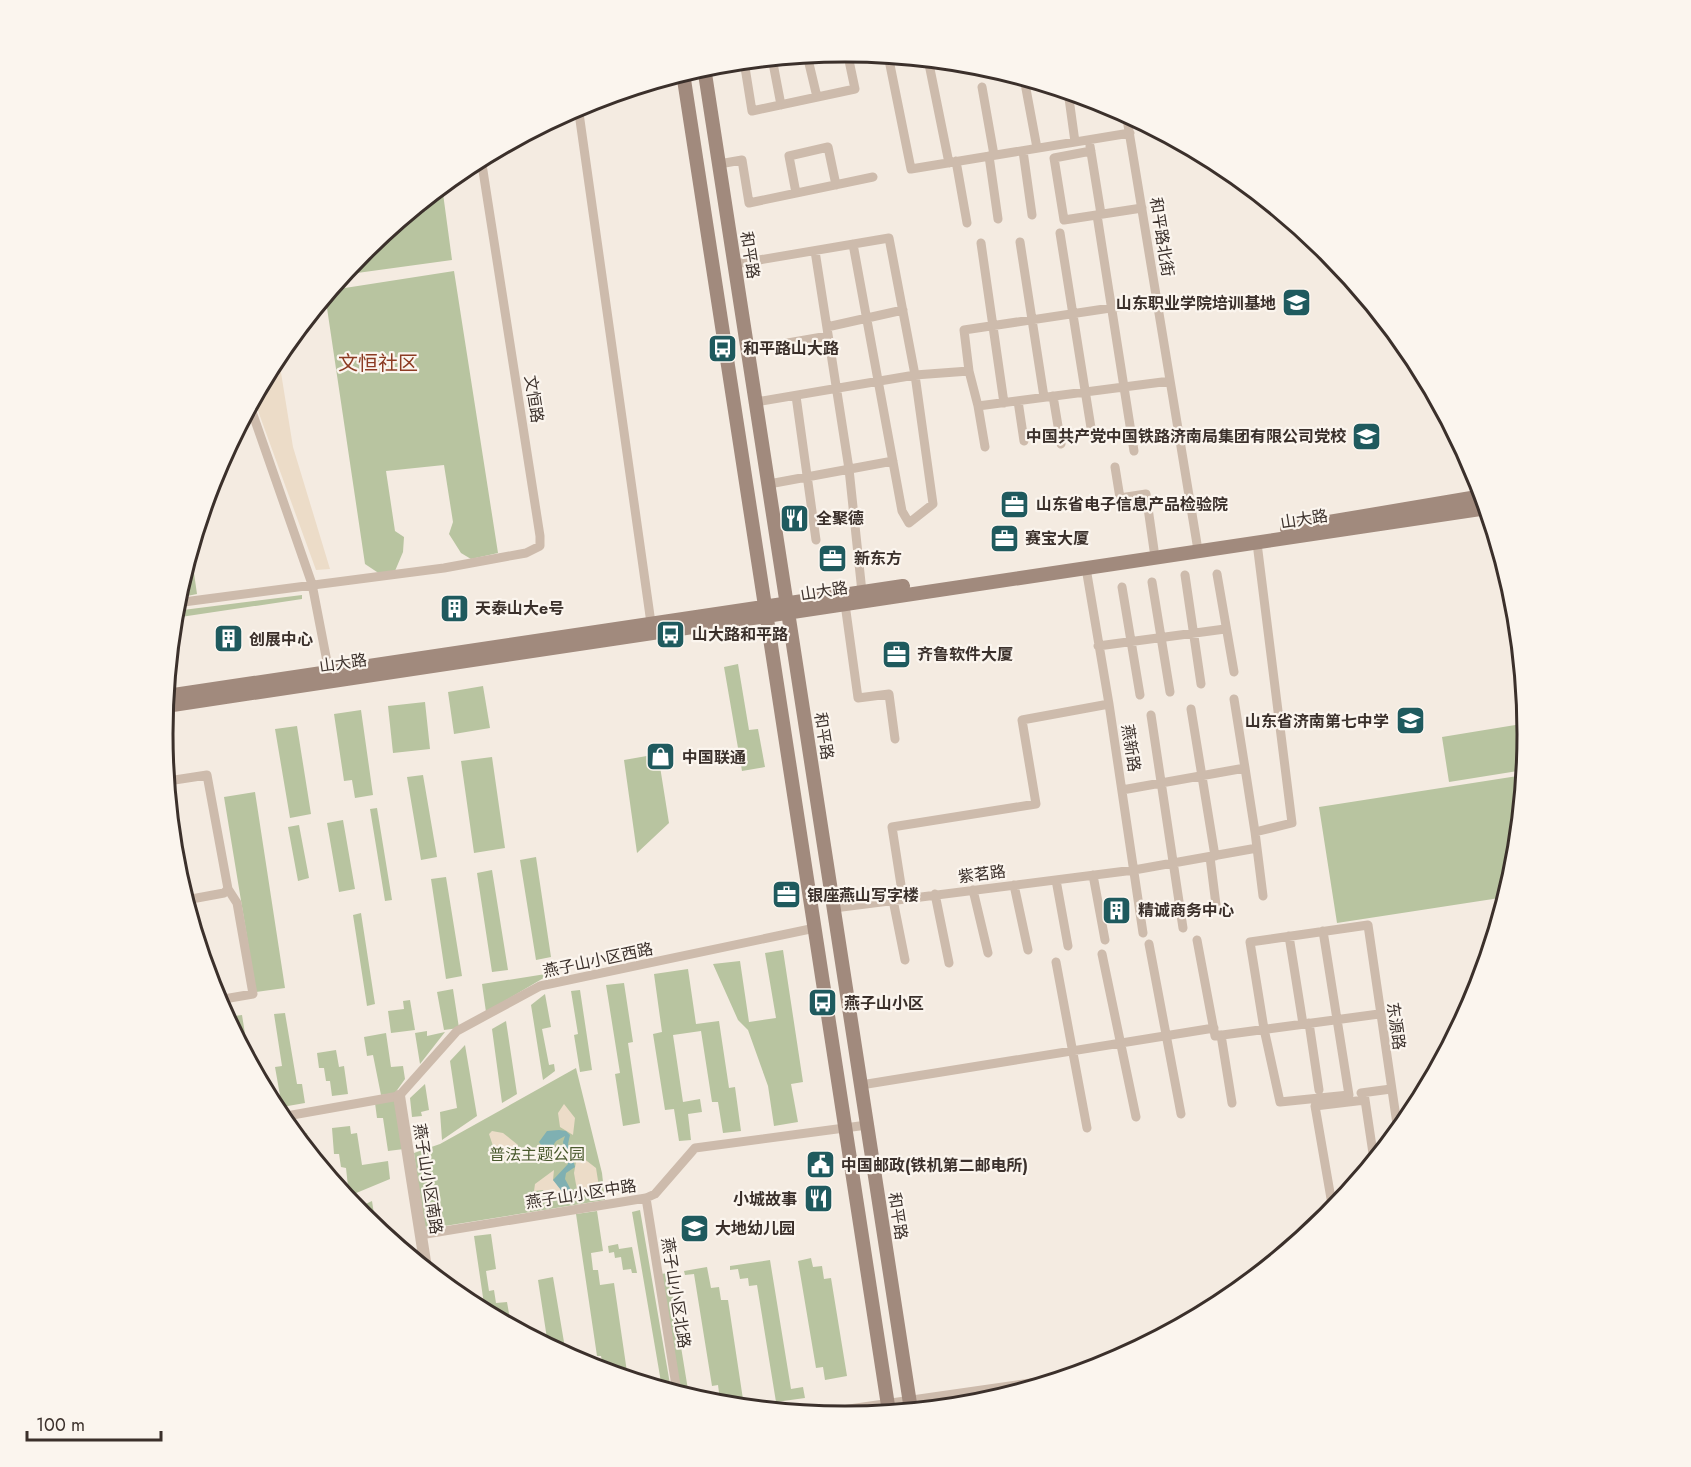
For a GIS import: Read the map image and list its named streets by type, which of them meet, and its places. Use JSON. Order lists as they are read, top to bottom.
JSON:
{
  "streets": {
    "main road": ["和平路", "山大路"],
    "street": [
      "和平路北街",
      "文恒路",
      "燕新路",
      "紫茗路",
      "燕子山小区西路",
      "东源路",
      "燕子山小区南路",
      "燕子山小区中路",
      "燕子山小区北路"
    ]
  },
  "crossings": [
    ["和平路北街", "山大路"],
    ["和平路", "山大路"],
    ["和平路", "紫茗路"],
    ["和平路", "燕子山小区中路"],
    ["山大路", "燕新路"],
    ["燕新路", "紫茗路"],
    ["燕子山小区西路", "燕子山小区南路"],
    ["燕子山小区南路", "燕子山小区中路"],
    ["燕子山小区中路", "燕子山小区北路"]
  ],
  "districts": ["文恒社区"],
  "parks": ["普法主题公园"],
  "places": {
    "school or university": [
      "山东职业学院培训基地",
      "中国共产党中国铁路济南局集团有限公司党校",
      "山东省济南第七中学",
      "大地幼儿园"
    ],
    "bus stop": ["和平路山大路", "山大路和平路", "燕子山小区"],
    "office": [
      "山东省电子信息产品检验院",
      "赛宝大厦",
      "新东方",
      "齐鲁软件大厦",
      "银座燕山写字楼"
    ],
    "restaurant": ["全聚德", "小城故事"],
    "building": ["天泰山大e号", "创展中心", "精诚商务中心"],
    "shop": ["中国联通"],
    "public building": ["中国邮政(铁机第二邮电所)"]
  },
  "scale_bar": "100 m"
}
